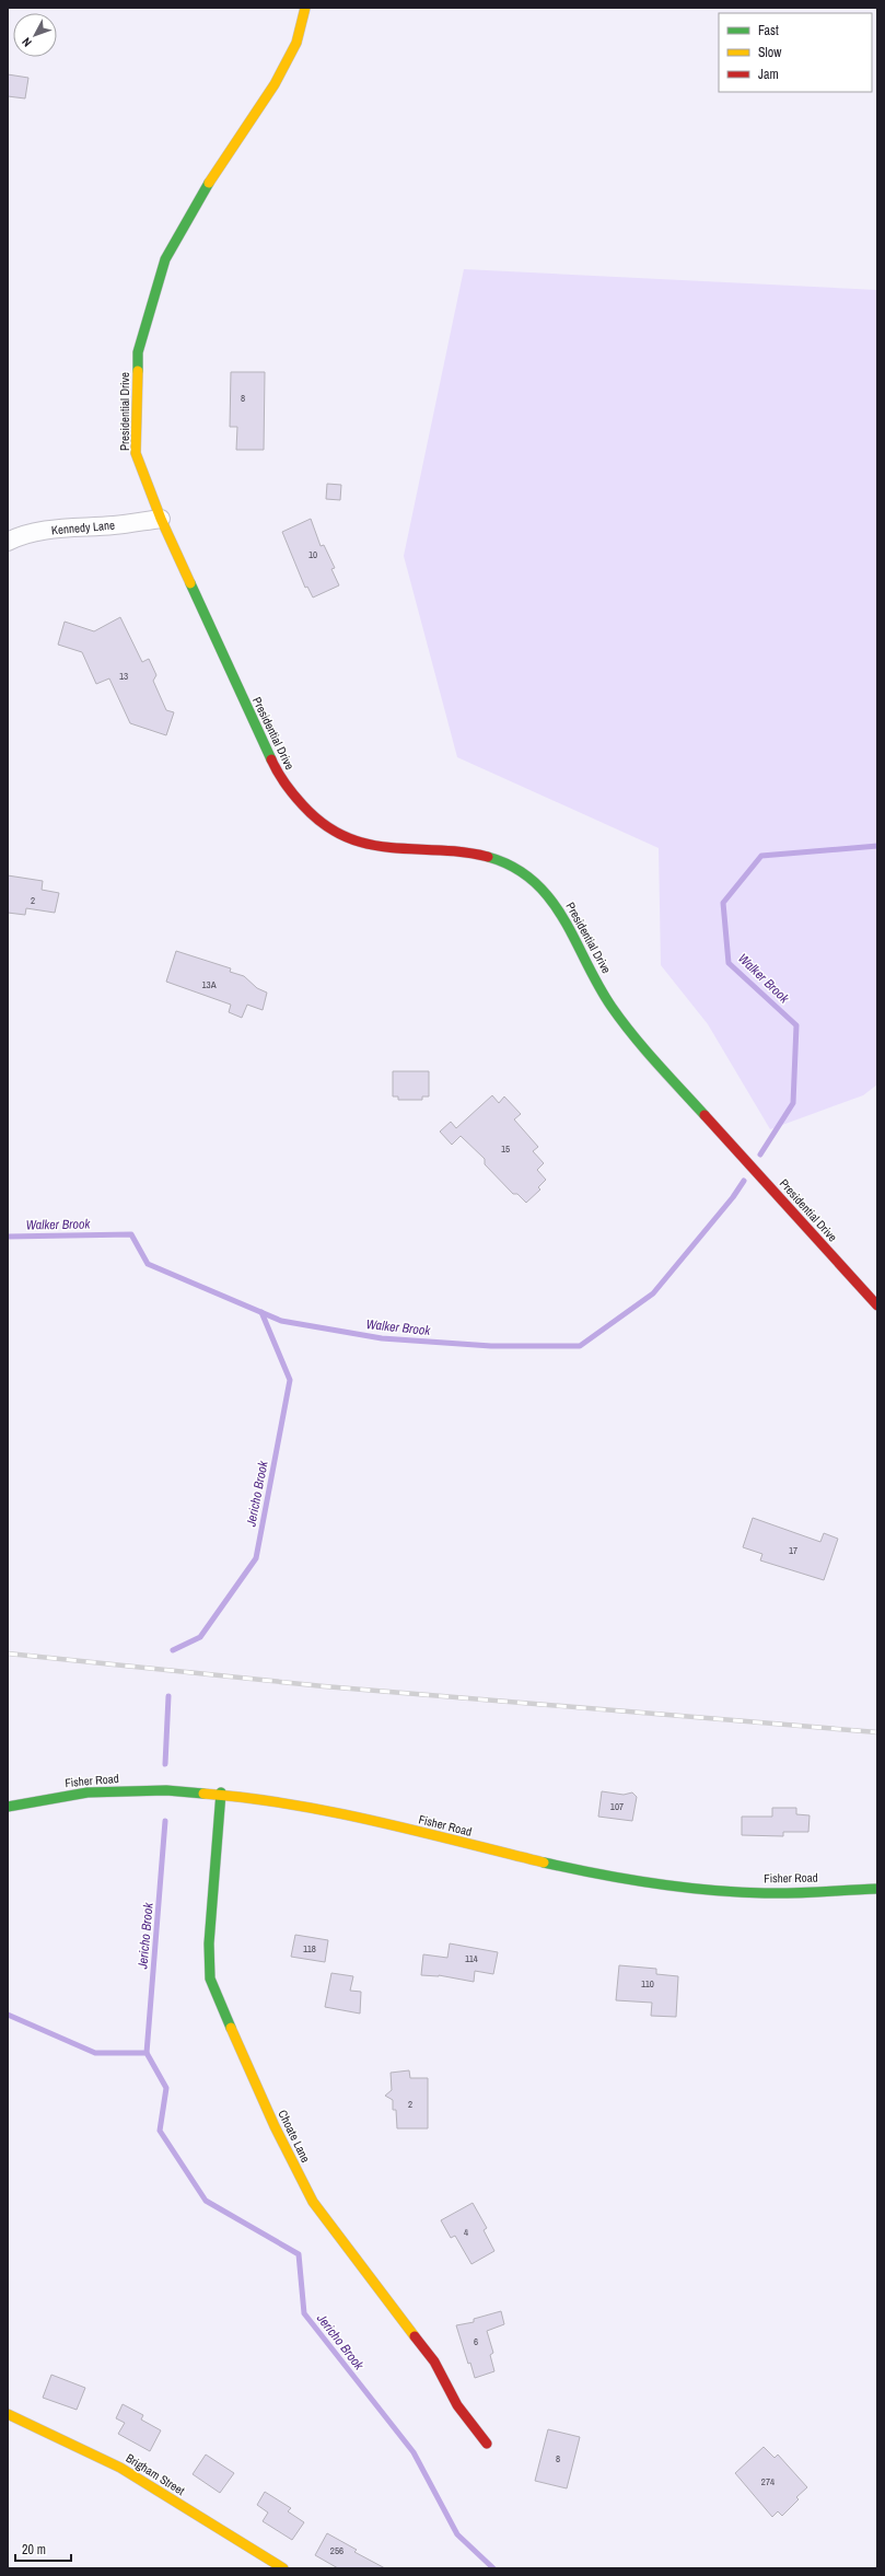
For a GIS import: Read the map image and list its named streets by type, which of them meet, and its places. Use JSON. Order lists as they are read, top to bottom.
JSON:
{
  "streets": {
    "street": [
      "Presidential Drive",
      "Kennedy Lane",
      "Fisher Road",
      "Choate Lane",
      "Brigham Street"
    ]
  },
  "crossings": [
    ["Presidential Drive", "Kennedy Lane"],
    ["Fisher Road", "Choate Lane"]
  ],
  "water": ["Walker Brook", "Jericho Brook"],
  "house_numbers": [
    "8",
    "10",
    "13",
    "2",
    "13A",
    "15",
    "17",
    "107",
    "118",
    "114",
    "110",
    "2",
    "4",
    "6",
    "8",
    "274",
    "256"
  ],
  "legend": ["Fast", "Slow", "Jam"],
  "scale_bar": "20 m",
  "north": "bottom left"
}
